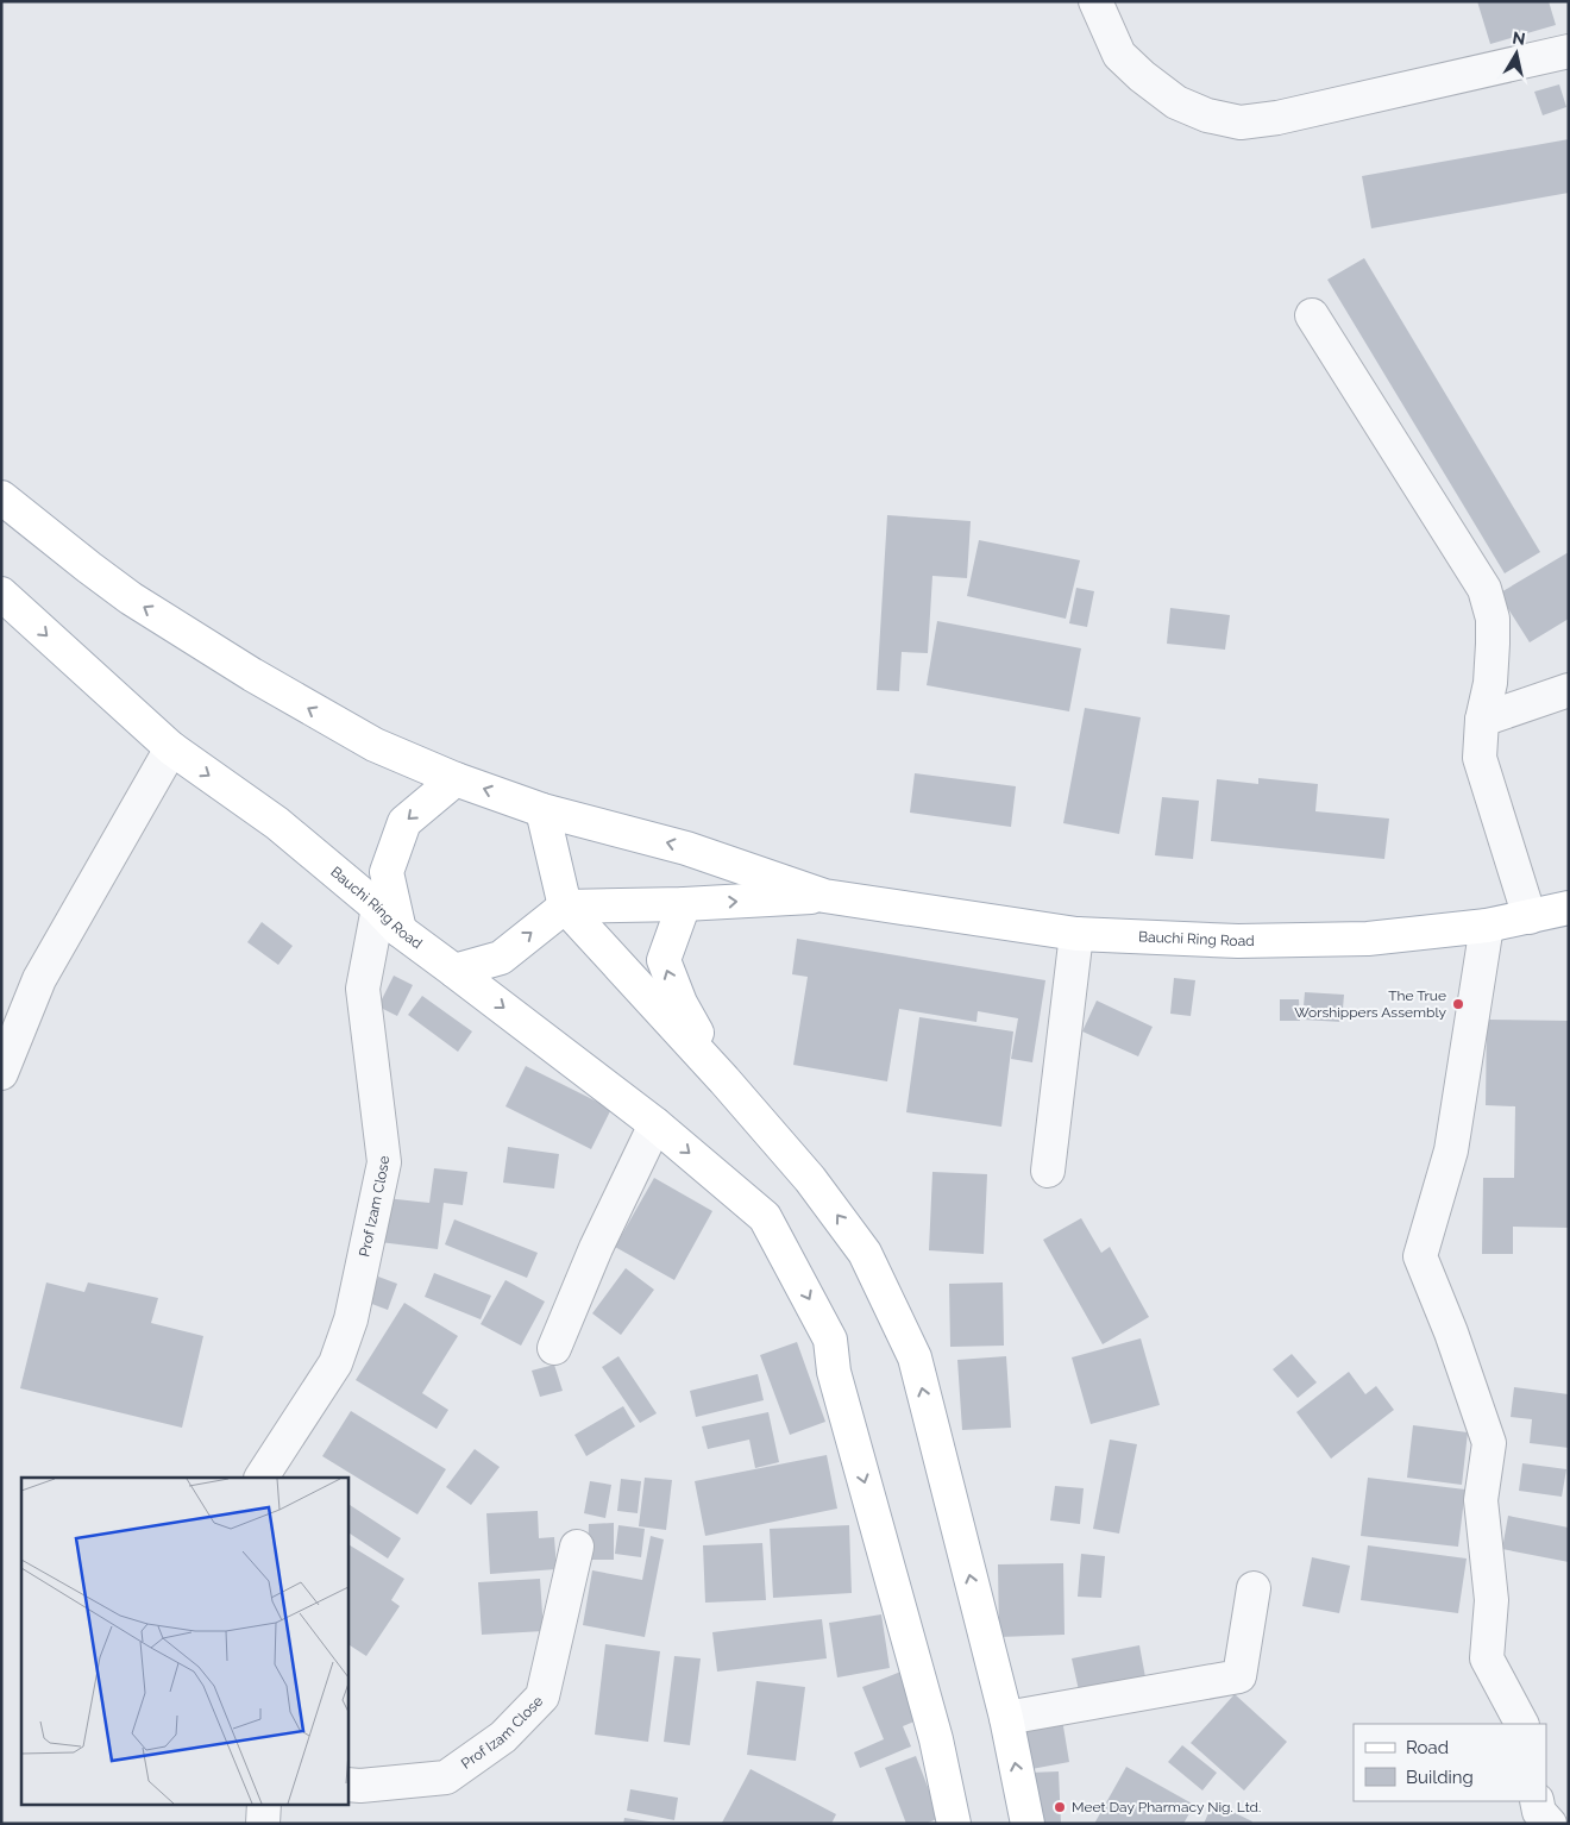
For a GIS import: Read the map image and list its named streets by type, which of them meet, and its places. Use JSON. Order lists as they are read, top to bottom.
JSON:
{
  "streets": {
    "main road": ["Bauchi Ring Road"],
    "street": ["Prof Izam Close"]
  },
  "crossings": [
    ["Bauchi Ring Road", "Prof Izam Close"]
  ],
  "places": ["The True Worshippers Assembly", "Meet Day Pharmacy Nig. Ltd."],
  "legend": ["Road", "Building"],
  "north": "top"
}
